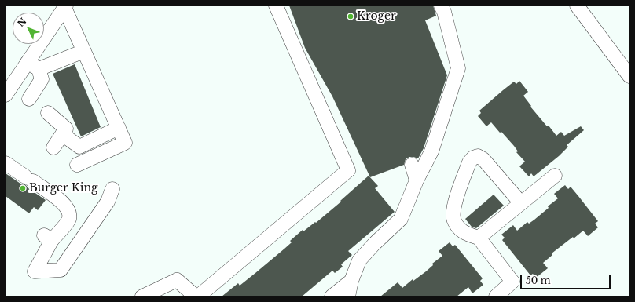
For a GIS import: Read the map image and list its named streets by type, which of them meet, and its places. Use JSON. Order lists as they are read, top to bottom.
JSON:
{
  "places": ["Kroger", "Burger King"],
  "scale_bar": "50 m",
  "north": "top left"
}
